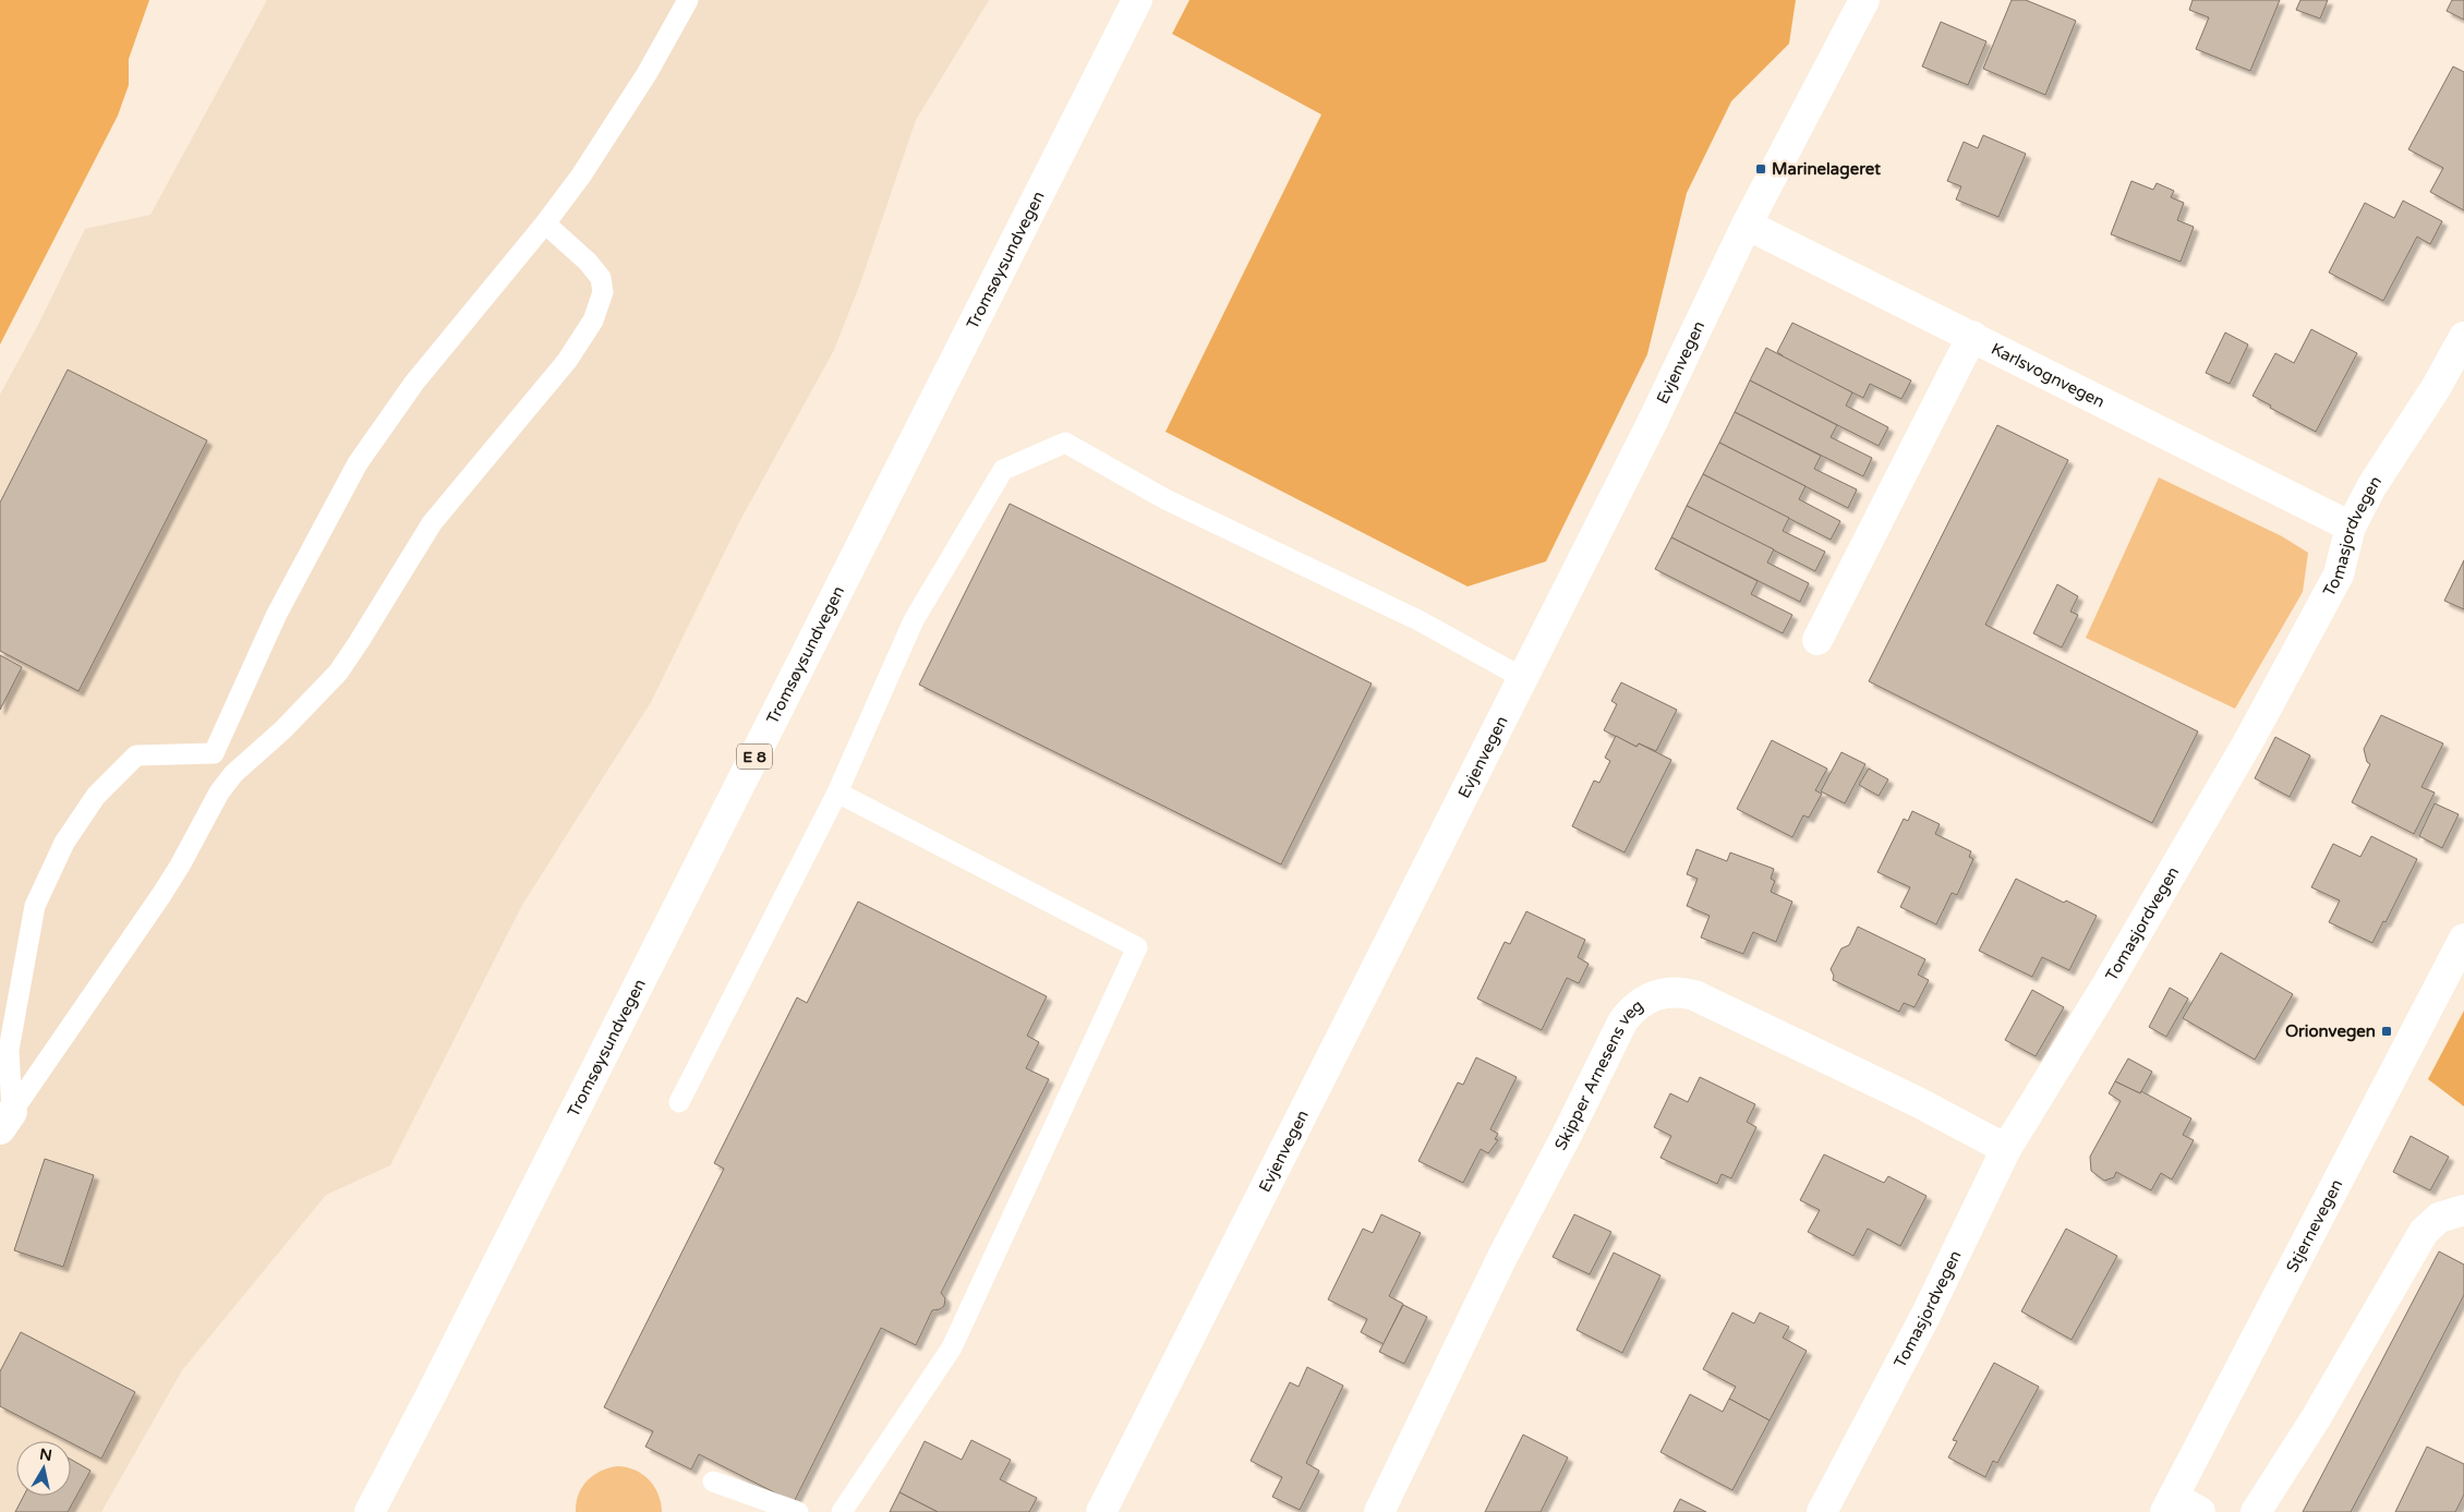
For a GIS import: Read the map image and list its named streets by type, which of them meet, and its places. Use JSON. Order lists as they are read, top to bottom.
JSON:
{
  "streets": {
    "main road": [
      "Tromsøysundvegen",
      "Evjenvegen",
      "Karlsvognvegen",
      "Tomasjordvegen",
      "E 8",
      "Skipper Arnesens veg",
      "Stjernevegen"
    ]
  },
  "crossings": [
    ["Evjenvegen", "Karlsvognvegen"],
    ["Karlsvognvegen", "Tomasjordvegen"],
    ["Tomasjordvegen", "Skipper Arnesens veg"]
  ],
  "places": {
    "transit": ["Marinelageret", "Orionvegen"]
  },
  "north": "top"
}
